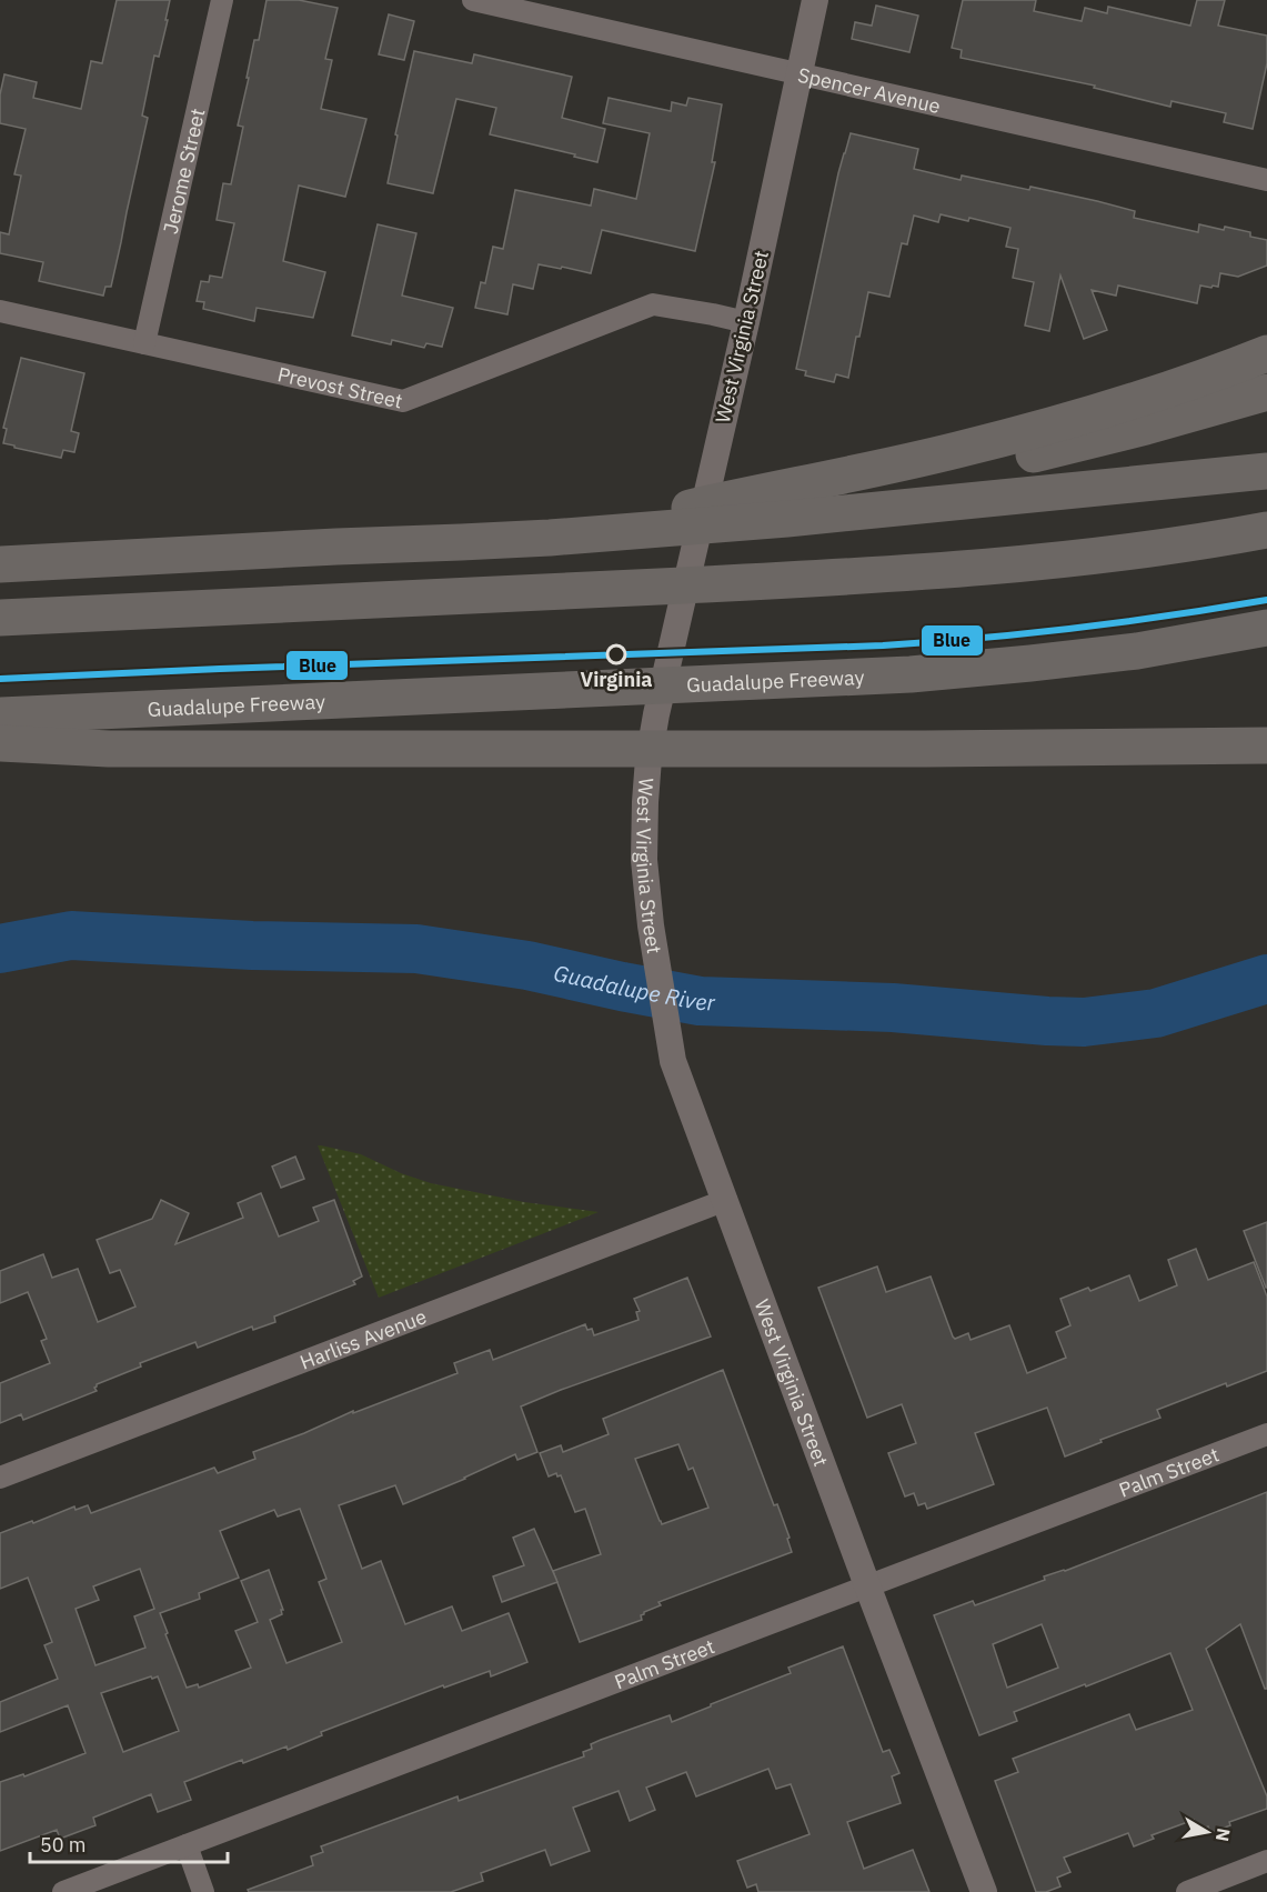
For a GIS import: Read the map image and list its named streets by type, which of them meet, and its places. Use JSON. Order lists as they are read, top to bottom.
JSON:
{
  "streets": {
    "highway": ["Guadalupe Freeway"],
    "street": [
      "Spencer Avenue",
      "Jerome Street",
      "West Virginia Street",
      "Prevost Street",
      "Harliss Avenue",
      "Palm Street"
    ]
  },
  "crossings": [
    ["Spencer Avenue", "West Virginia Street"],
    ["Jerome Street", "Prevost Street"],
    ["West Virginia Street", "Prevost Street"],
    ["West Virginia Street", "Harliss Avenue"],
    ["West Virginia Street", "Palm Street"]
  ],
  "water": ["Guadalupe River"],
  "places": ["Virginia"],
  "lines": ["transit line Blue"],
  "scale_bar": "50 m",
  "north": "right"
}
